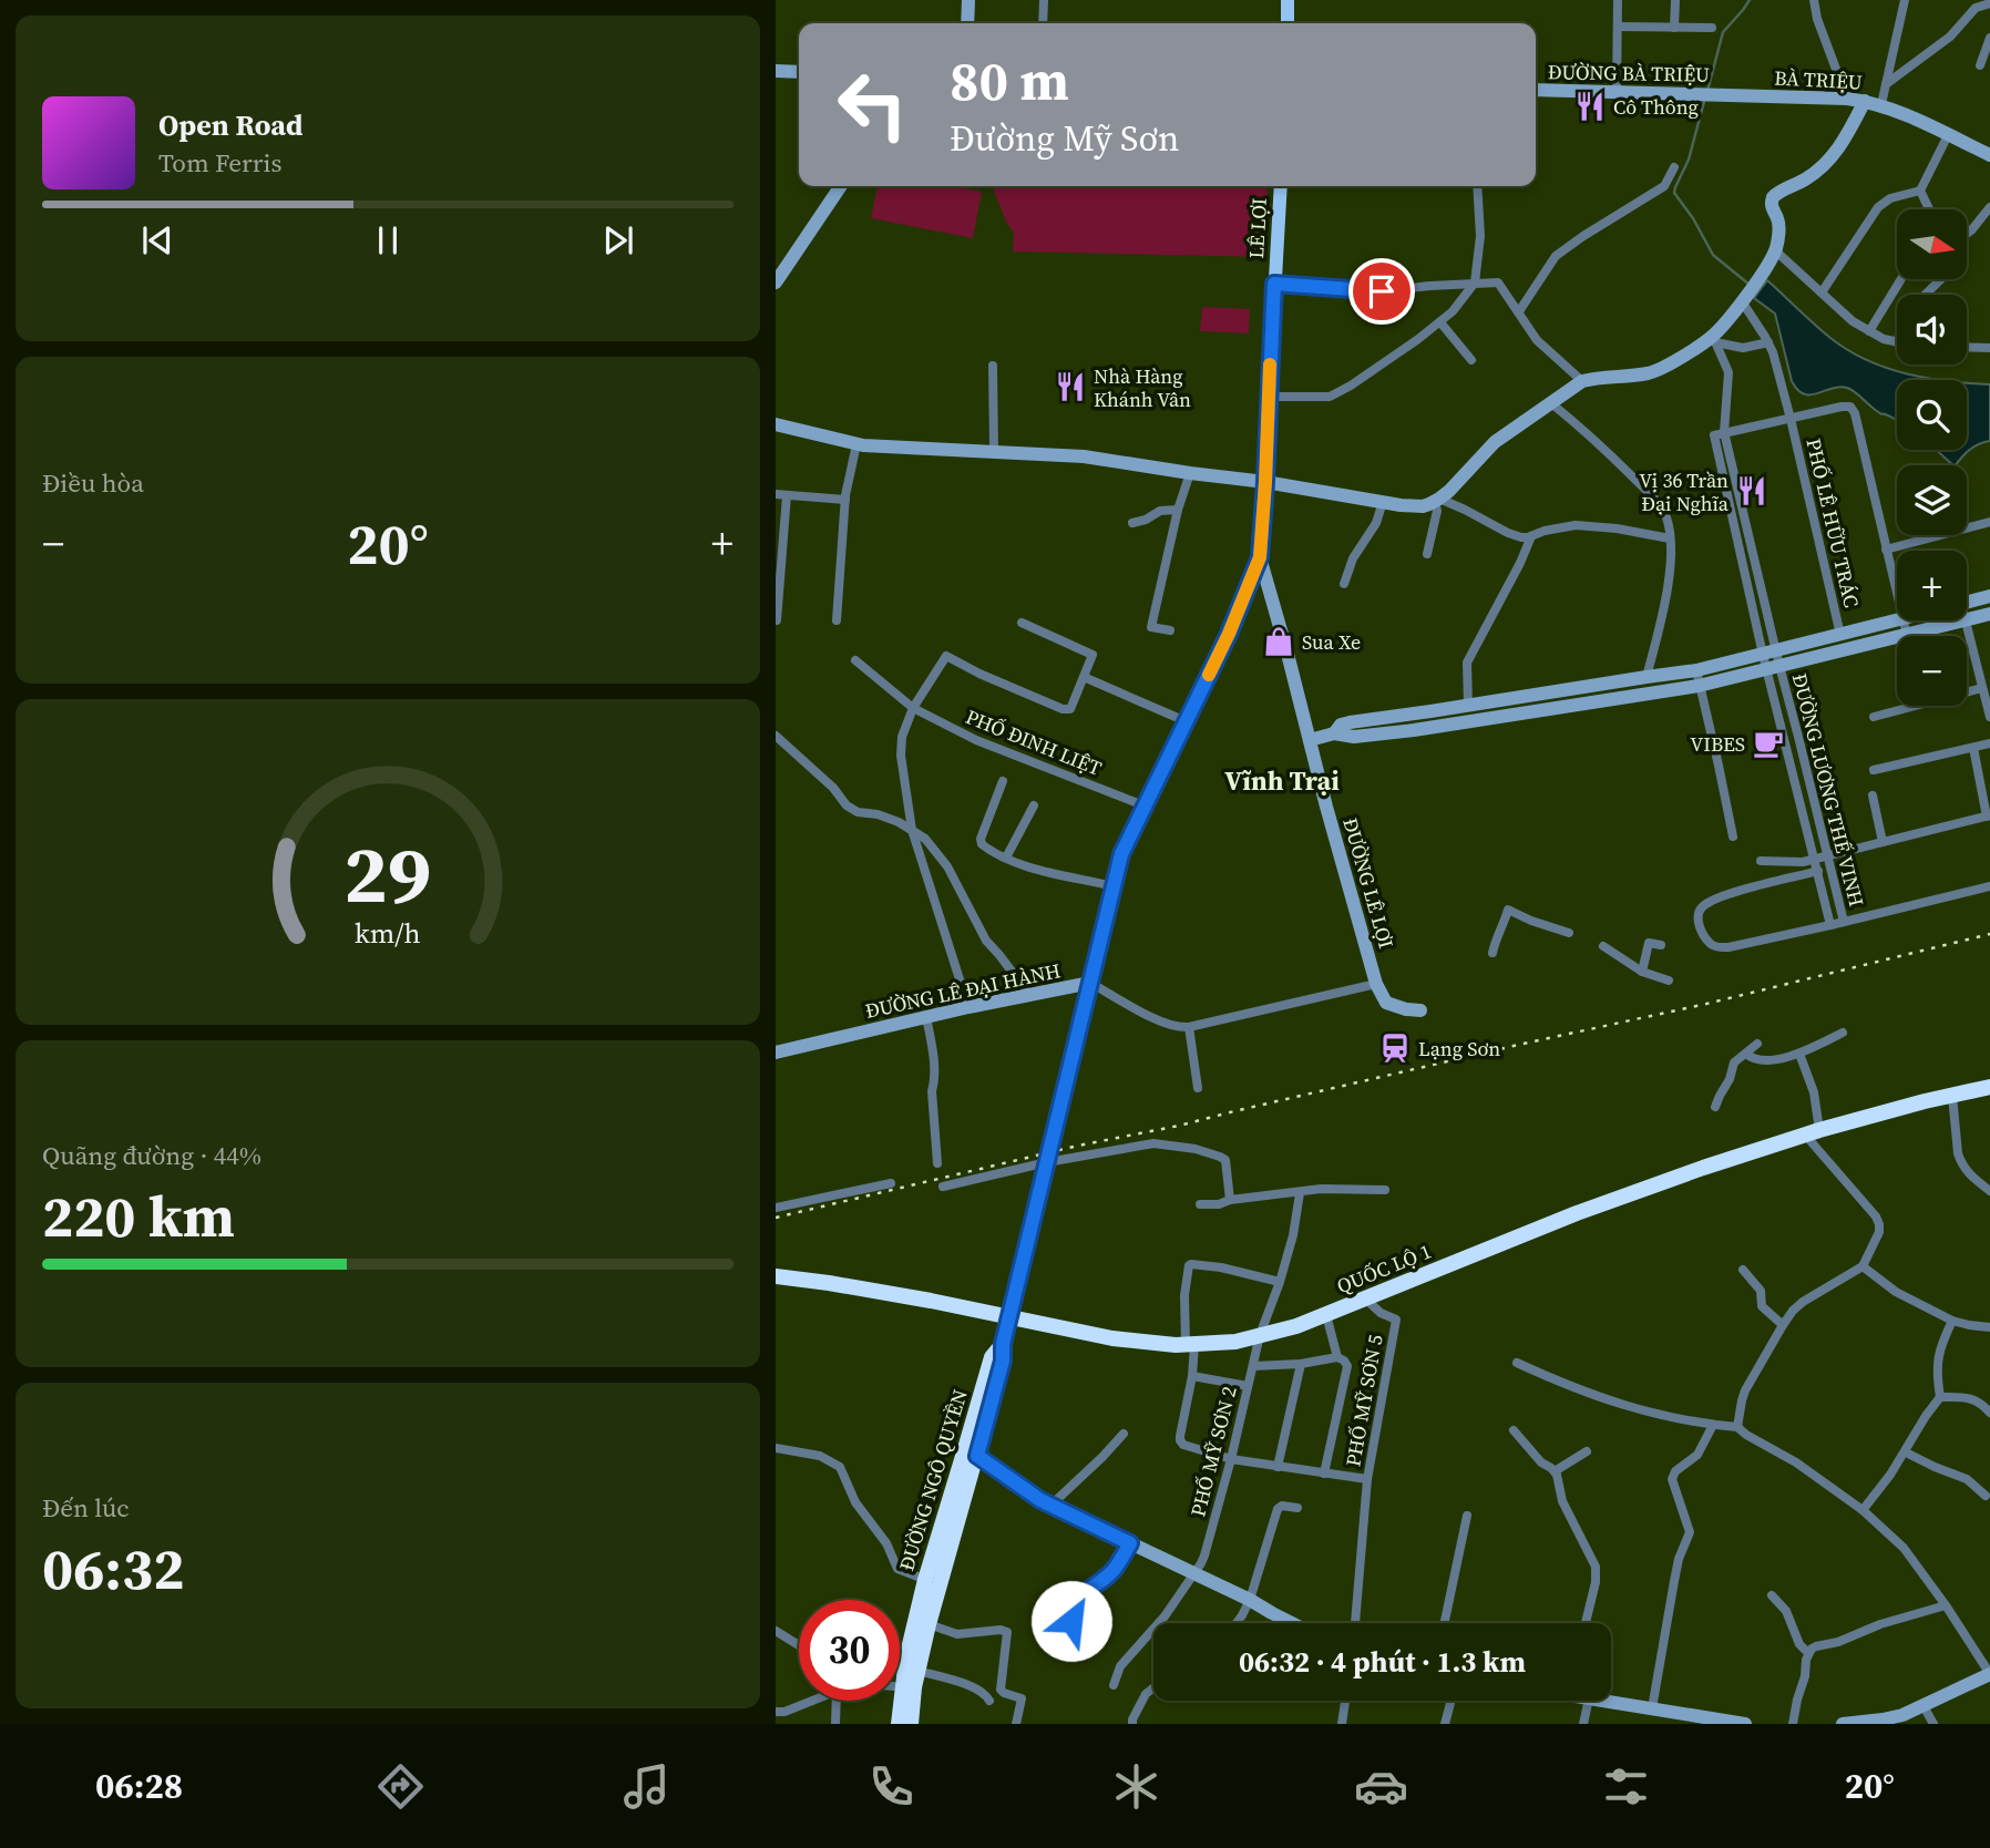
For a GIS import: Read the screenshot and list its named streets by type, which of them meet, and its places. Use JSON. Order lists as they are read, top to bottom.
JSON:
{
  "streets": {
    "highway": ["QUỐC LỘ 1", "ĐƯỜNG NGÔ QUYỀN"],
    "main road": ["LÊ LỢI"],
    "street": [
      "ĐƯỜNG BÀ TRIỆU",
      "BÀ TRIỆU",
      "PHỐ LÊ HỮU TRÁC",
      "PHỐ ĐINH LIỆT",
      "ĐƯỜNG LƯƠNG THẾ VINH",
      "ĐƯỜNG LÊ LỢI",
      "ĐƯỜNG LÊ ĐẠI HÀNH",
      "PHỐ MỸ SƠN 5",
      "PHỐ MỸ SƠN 2"
    ]
  },
  "crossings": [
    ["ĐƯỜNG BÀ TRIỆU", "BÀ TRIỆU"],
    ["LÊ LỢI", "ĐƯỜNG LÊ LỢI"],
    ["LÊ LỢI", "ĐƯỜNG NGÔ QUYỀN"],
    ["PHỐ ĐINH LIỆT", "ĐƯỜNG NGÔ QUYỀN"],
    ["ĐƯỜNG LÊ LỢI", "ĐƯỜNG LÊ ĐẠI HÀNH"],
    ["ĐƯỜNG LÊ LỢI", "ĐƯỜNG NGÔ QUYỀN"],
    ["ĐƯỜNG LÊ ĐẠI HÀNH", "ĐƯỜNG NGÔ QUYỀN"],
    ["QUỐC LỘ 1", "PHỐ MỸ SƠN 5"],
    ["QUỐC LỘ 1", "PHỐ MỸ SƠN 2"],
    ["QUỐC LỘ 1", "ĐƯỜNG NGÔ QUYỀN"]
  ],
  "districts": ["Vĩnh Trại"],
  "places": {
    "restaurant": ["Cô Thông", "Nhà Hàng Khánh Vân", "Vị 36 Trần Đại Nghĩa"],
    "shop": ["Sua Xe"],
    "cafe": ["VIBES"],
    "station": ["Lạng Sơn"]
  },
  "north": "right",
  "page": {
    "turn": ["80 m", "Đường Mỹ Sơn"],
    "song": ["Open Road", "Tom Ferris"],
    "map_buttons": ["+", "−"],
    "tile": [
      "Điều hòa",
      ["Quãng đường · 44%", "220 km"],
      ["Đến lúc", "06:32"]
    ],
    "heat": ["−", "20°", "+"],
    "limit": "30",
    "trip": "06:32 · 4 phút · 1.3 km",
    "tabs": ["06:28", "20°"],
    "gauge": ["29", "km/h"]
  }
}
